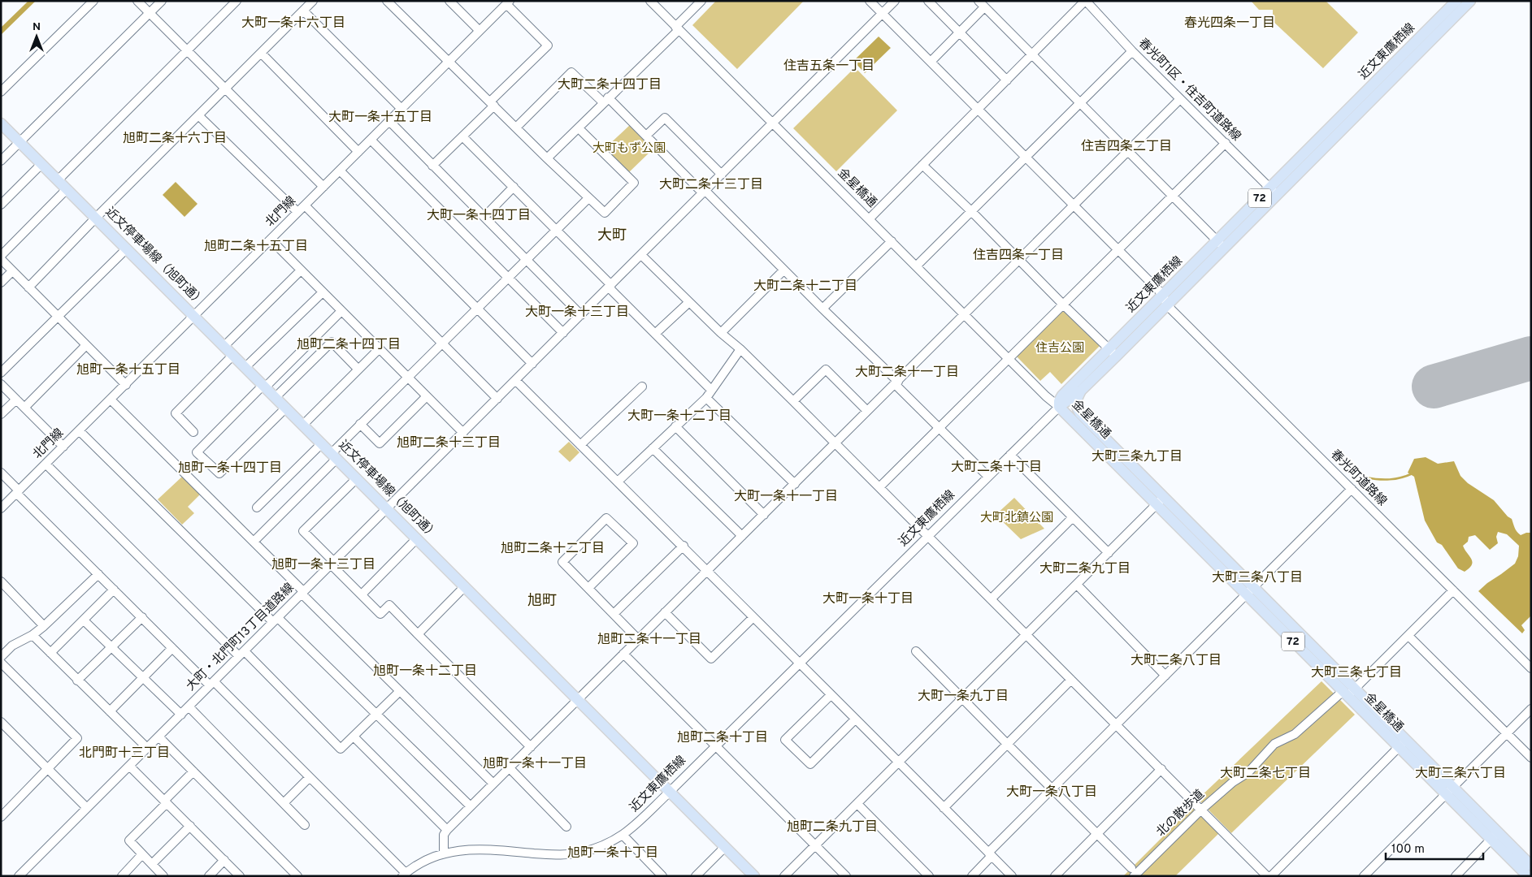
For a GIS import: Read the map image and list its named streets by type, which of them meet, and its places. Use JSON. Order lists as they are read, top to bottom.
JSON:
{
  "streets": {
    "main road": [
      "近文東鷹栖線",
      "金星橋通",
      "72",
      "近文停車場線（旭町通）"
    ],
    "street": [
      "春光町1区・住吉町道路線",
      "北門線",
      "春光町道路線",
      "大町・北門町13丁目道路線",
      "北の散歩道"
    ]
  },
  "crossings": [
    ["近文東鷹栖線", "春光町1区・住吉町道路線"],
    ["近文東鷹栖線", "金星橋通"],
    ["近文東鷹栖線", "72"],
    ["近文東鷹栖線", "近文停車場線（旭町通）"],
    ["近文東鷹栖線", "春光町道路線"],
    ["金星橋通", "72"],
    ["金星橋通", "大町・北門町13丁目道路線"],
    ["金星橋通", "北の散歩道"],
    ["北門線", "近文停車場線（旭町通）"],
    ["近文停車場線（旭町通）", "大町・北門町13丁目道路線"],
    ["春光町道路線", "北の散歩道"]
  ],
  "districts": [
    "大町一条十六丁目",
    "春光四条一丁目",
    "住吉五条一丁目",
    "大町二条十四丁目",
    "大町一条十五丁目",
    "旭町二条十六丁目",
    "住吉四条二丁目",
    "大町二条十三丁目",
    "大町一条十四丁目",
    "大町",
    "旭町二条十五丁目",
    "住吉四条一丁目",
    "大町二条十二丁目",
    "大町一条十三丁目",
    "旭町二条十四丁目",
    "旭町一条十五丁目",
    "大町二条十一丁目",
    "大町一条十二丁目",
    "旭町二条十三丁目",
    "大町三条九丁目",
    "大町二条十丁目",
    "旭町一条十四丁目",
    "大町一条十一丁目",
    "旭町二条十二丁目",
    "旭町一条十三丁目",
    "大町二条九丁目",
    "大町三条八丁目",
    "大町一条十丁目",
    "旭町",
    "旭町二条十一丁目",
    "大町二条八丁目",
    "旭町一条十二丁目",
    "大町三条七丁目",
    "大町一条九丁目",
    "旭町二条十丁目",
    "北門町十三丁目",
    "旭町一条十一丁目",
    "大町二条七丁目",
    "大町三条六丁目",
    "大町一条八丁目",
    "旭町二条九丁目",
    "旭町一条十丁目"
  ],
  "parks": ["大町もず公園", "住吉公園", "大町北鎮公園"],
  "scale_bar": "100 m",
  "north": "top"
}
